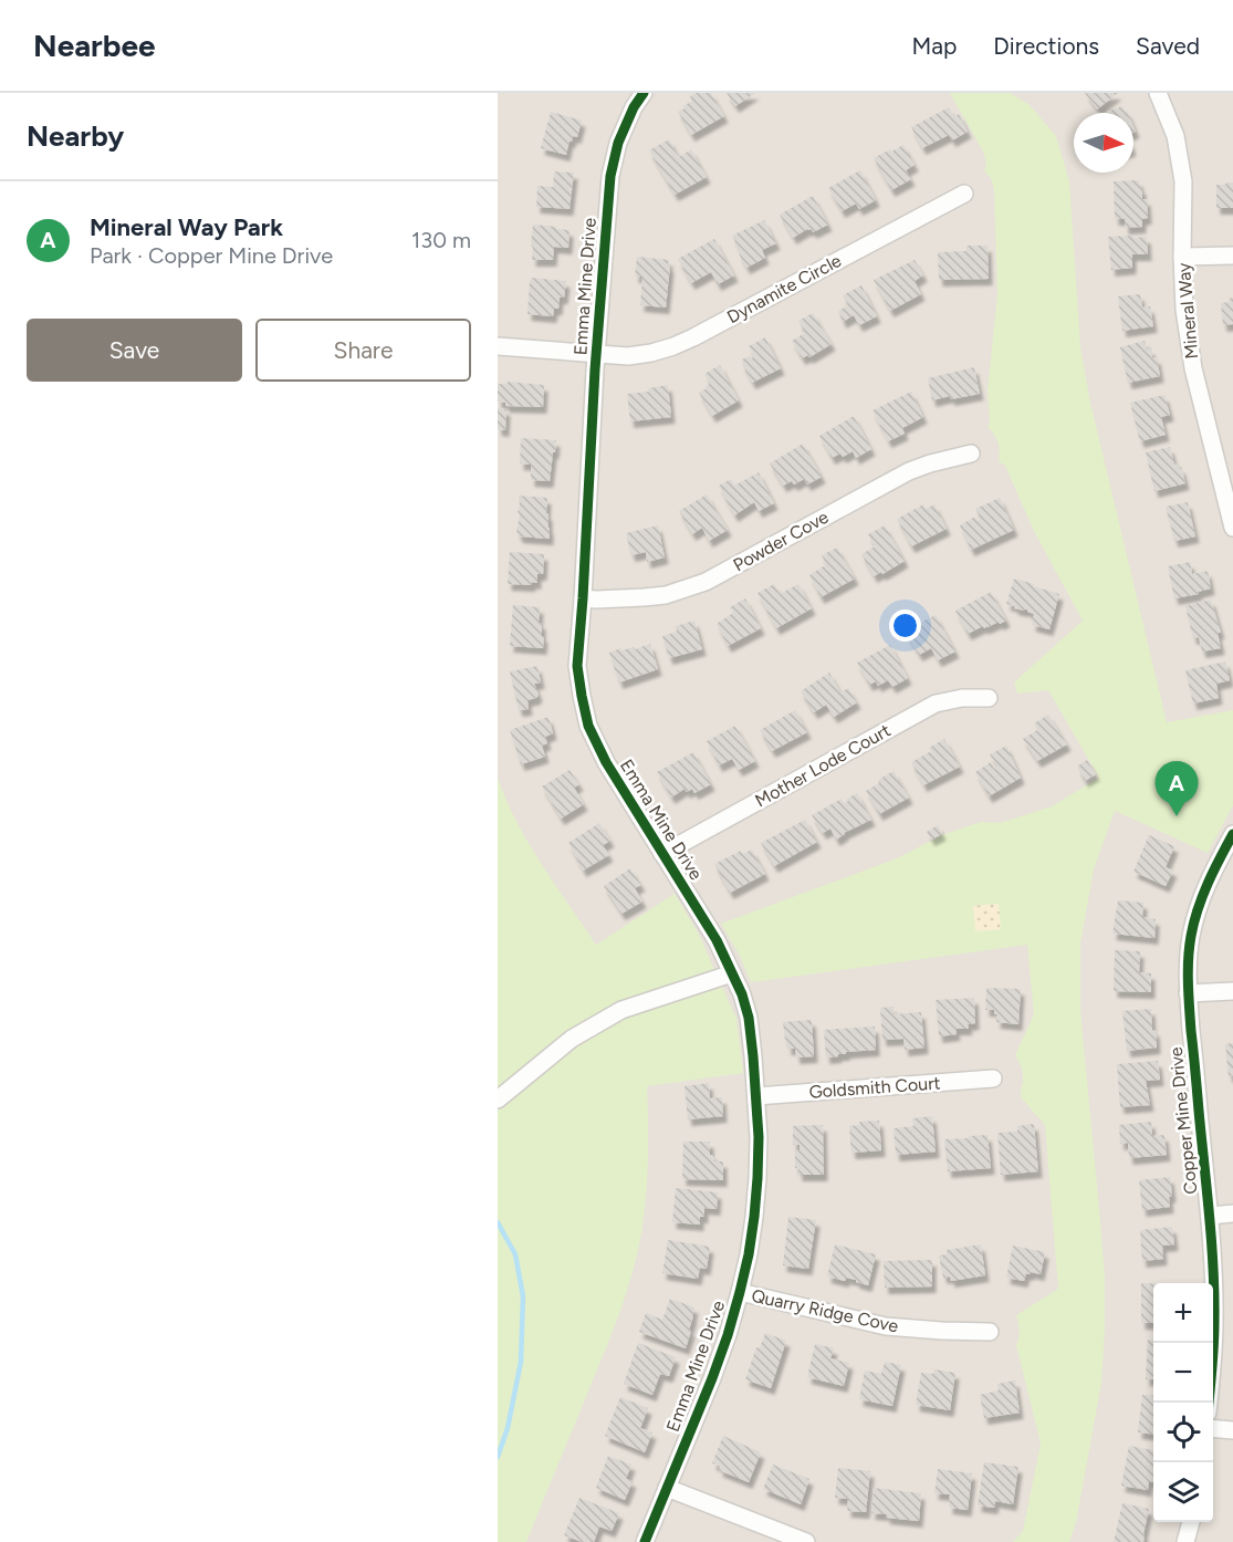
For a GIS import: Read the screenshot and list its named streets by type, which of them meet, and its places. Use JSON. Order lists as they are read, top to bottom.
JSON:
{
  "streets": {
    "street": [
      "Emma Mine Drive",
      "Dynamite Circle",
      "Mineral Way",
      "Powder Cove",
      "Mother Lode Court",
      "Goldsmith Court",
      "Copper Mine Drive",
      "Quarry Ridge Cove"
    ]
  },
  "crossings": [
    ["Emma Mine Drive", "Dynamite Circle"],
    ["Emma Mine Drive", "Powder Cove"],
    ["Emma Mine Drive", "Mother Lode Court"],
    ["Emma Mine Drive", "Goldsmith Court"],
    ["Emma Mine Drive", "Quarry Ridge Cove"]
  ],
  "north": "right",
  "page": {
    "header": "Nearbee",
    "nav": ["Map", "Directions", "Saved"],
    "heading": "Nearby",
    "list": [
      {
        "mark": "A",
        "name": "Mineral Way Park",
        "note": "Park · Copper Mine Drive",
        "value": "130 m"
      }
    ],
    "buttons": ["Save", "Share"],
    "pins": "A",
    "map_buttons": ["+", "−"]
  }
}
